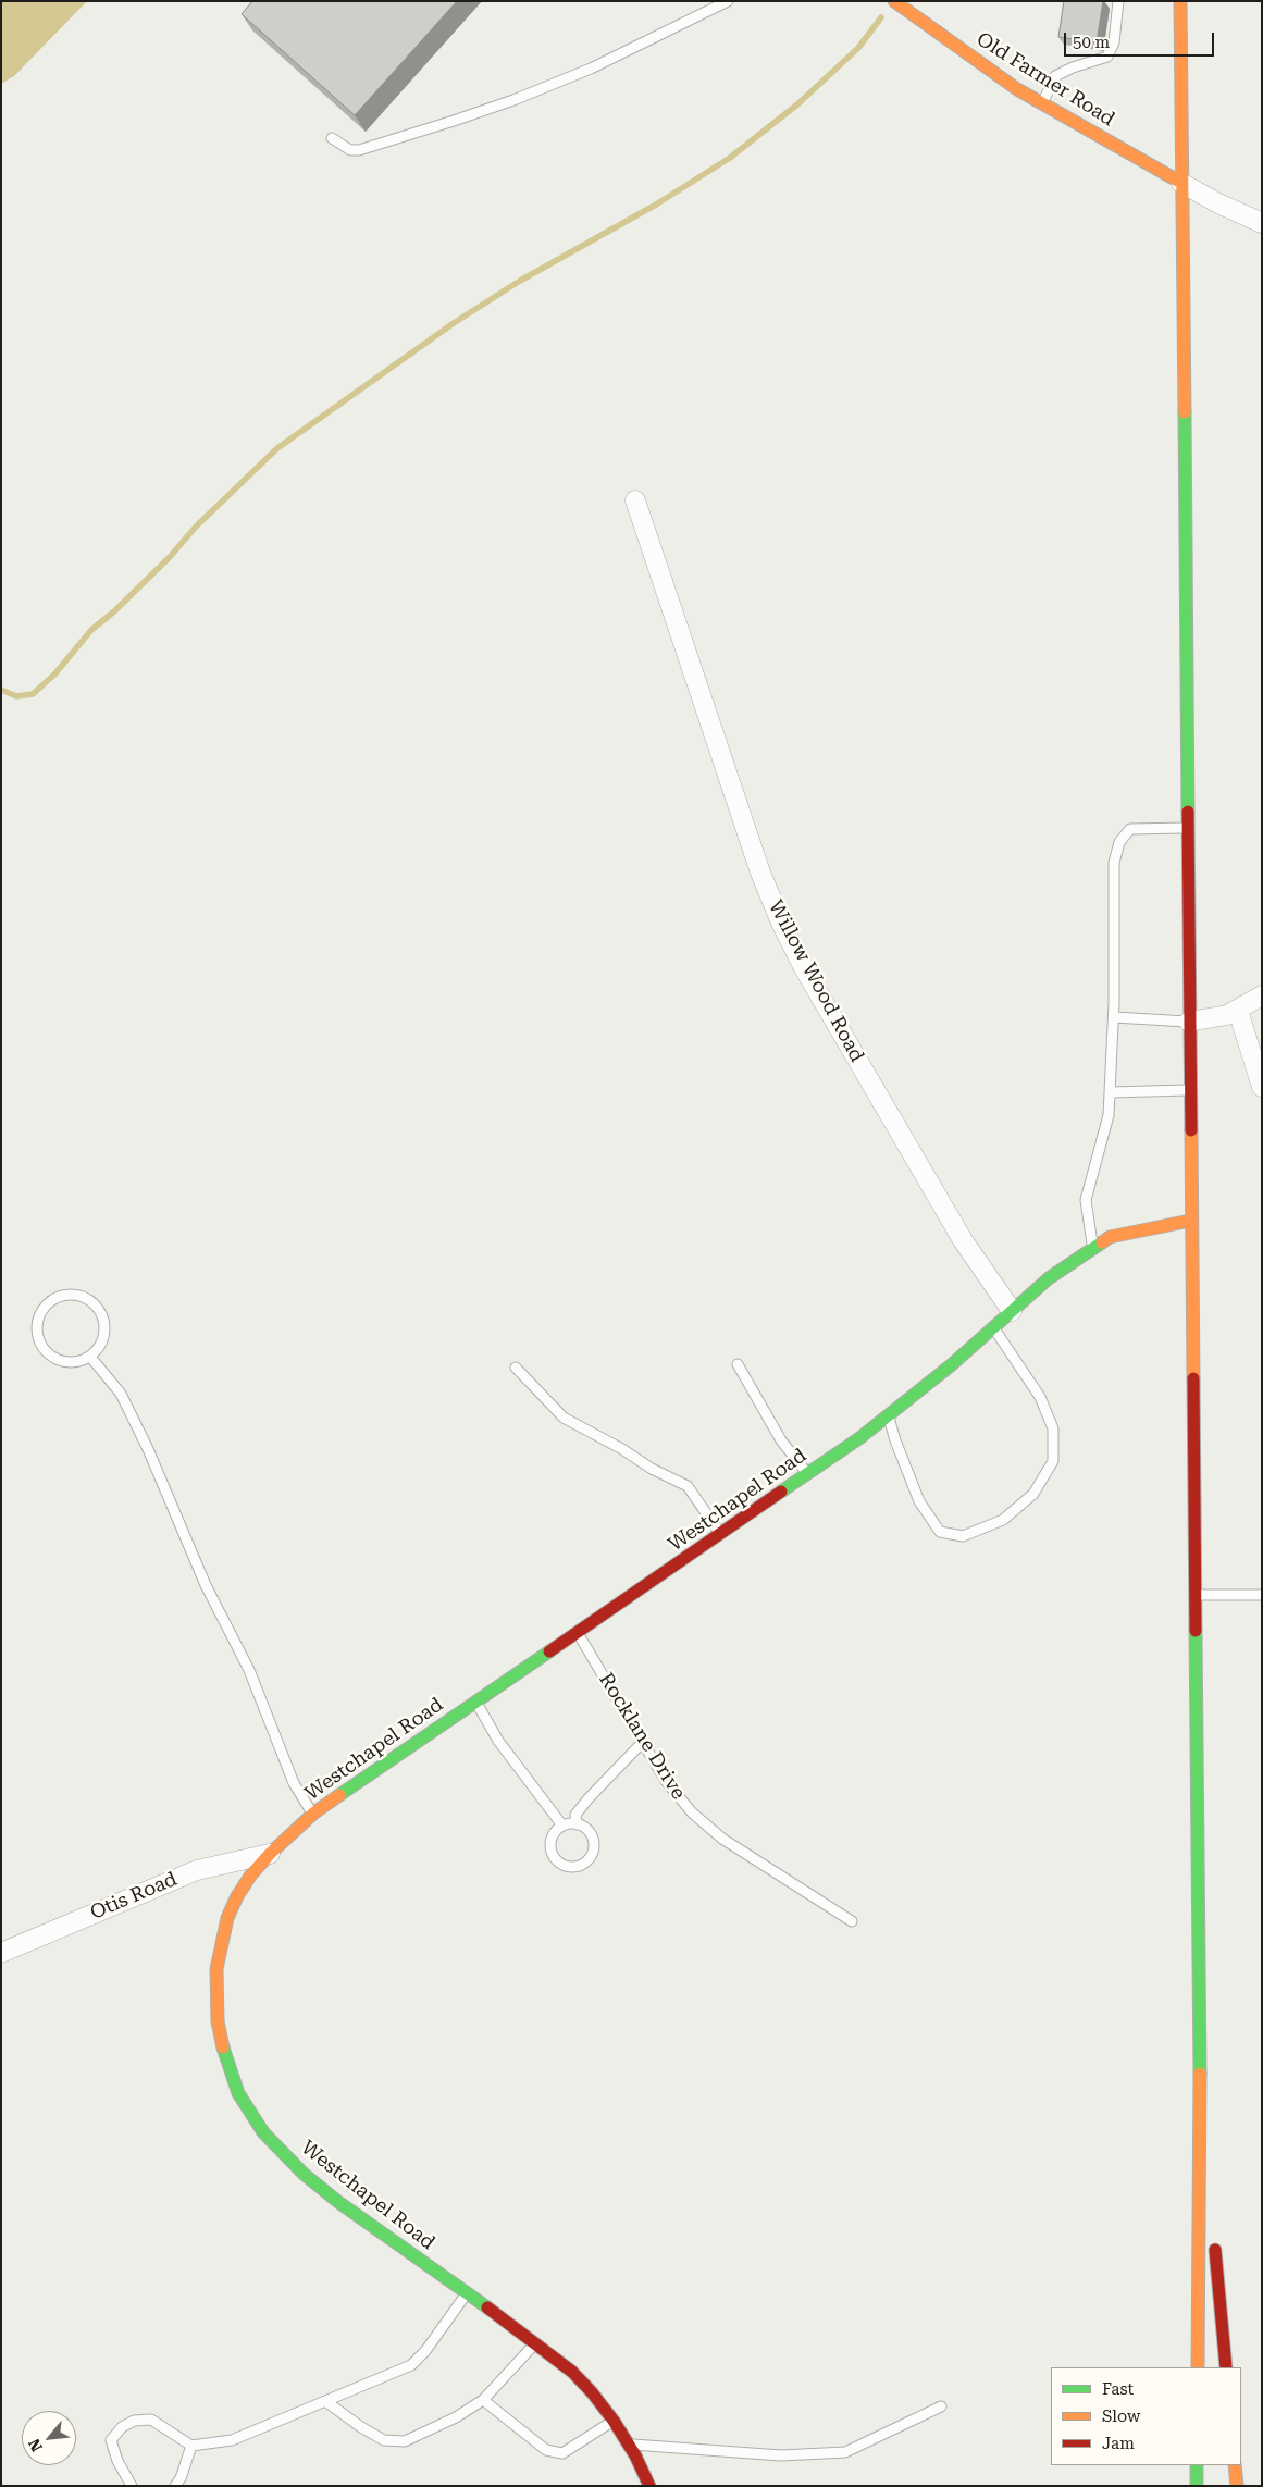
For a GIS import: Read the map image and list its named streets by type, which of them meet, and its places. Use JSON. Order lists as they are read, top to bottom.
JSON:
{
  "streets": {
    "main road": ["Old Farmer Road", "Westchapel Road"],
    "street": ["Willow Wood Road", "Otis Road"],
    "lane": ["Rocklane Drive"]
  },
  "crossings": [
    ["Willow Wood Road", "Westchapel Road"],
    ["Westchapel Road", "Rocklane Drive"],
    ["Westchapel Road", "Otis Road"]
  ],
  "legend": ["Fast", "Slow", "Jam"],
  "scale_bar": "50 m",
  "north": "bottom left"
}
